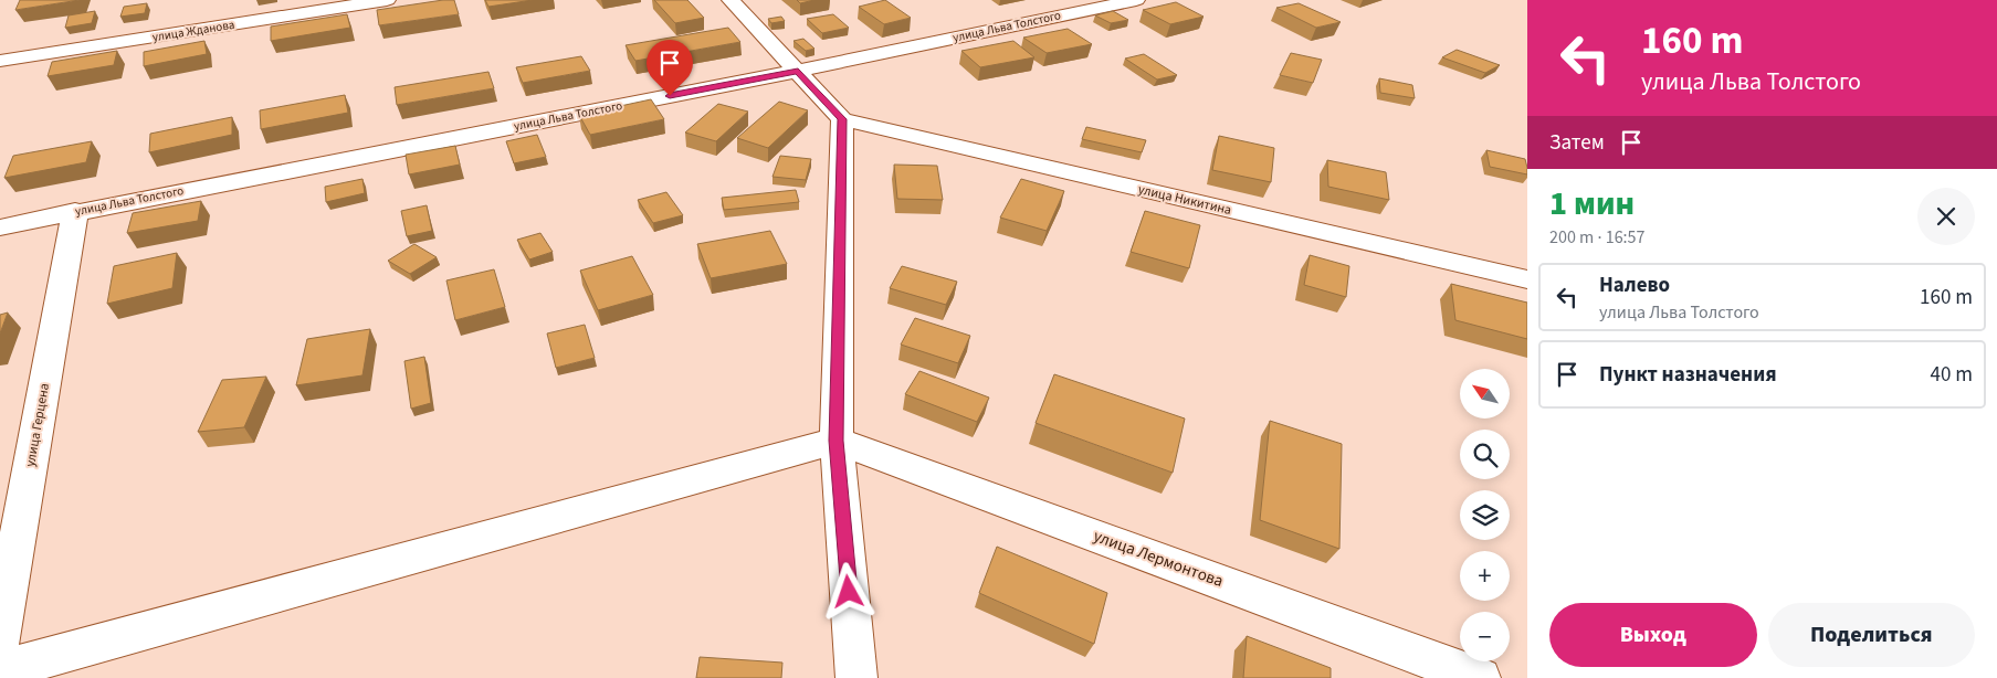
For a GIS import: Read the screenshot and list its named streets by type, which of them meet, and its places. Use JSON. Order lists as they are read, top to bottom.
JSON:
{
  "streets": {
    "street": [
      "улица Льва Толстого",
      "улица Жданова",
      "улица Никитина",
      "улица Герцена",
      "улица Лермонтова"
    ]
  },
  "crossings": [
    ["улица Льва Толстого", "улица Герцена"]
  ],
  "north": "top left",
  "page": {
    "turn": ["160 m", "улица Льва Толстого"],
    "then": "Затем",
    "heading": ["1 мин", "200 m · 16:57"],
    "list": [
      {
        "name": "Налево",
        "note": "улица Льва Толстого",
        "value": "160 m"
      },
      {
        "name": "Пункт назначения",
        "value": "40 m"
      }
    ],
    "map_buttons": ["+", "−"],
    "buttons": ["Выход", "Поделиться"]
  }
}
